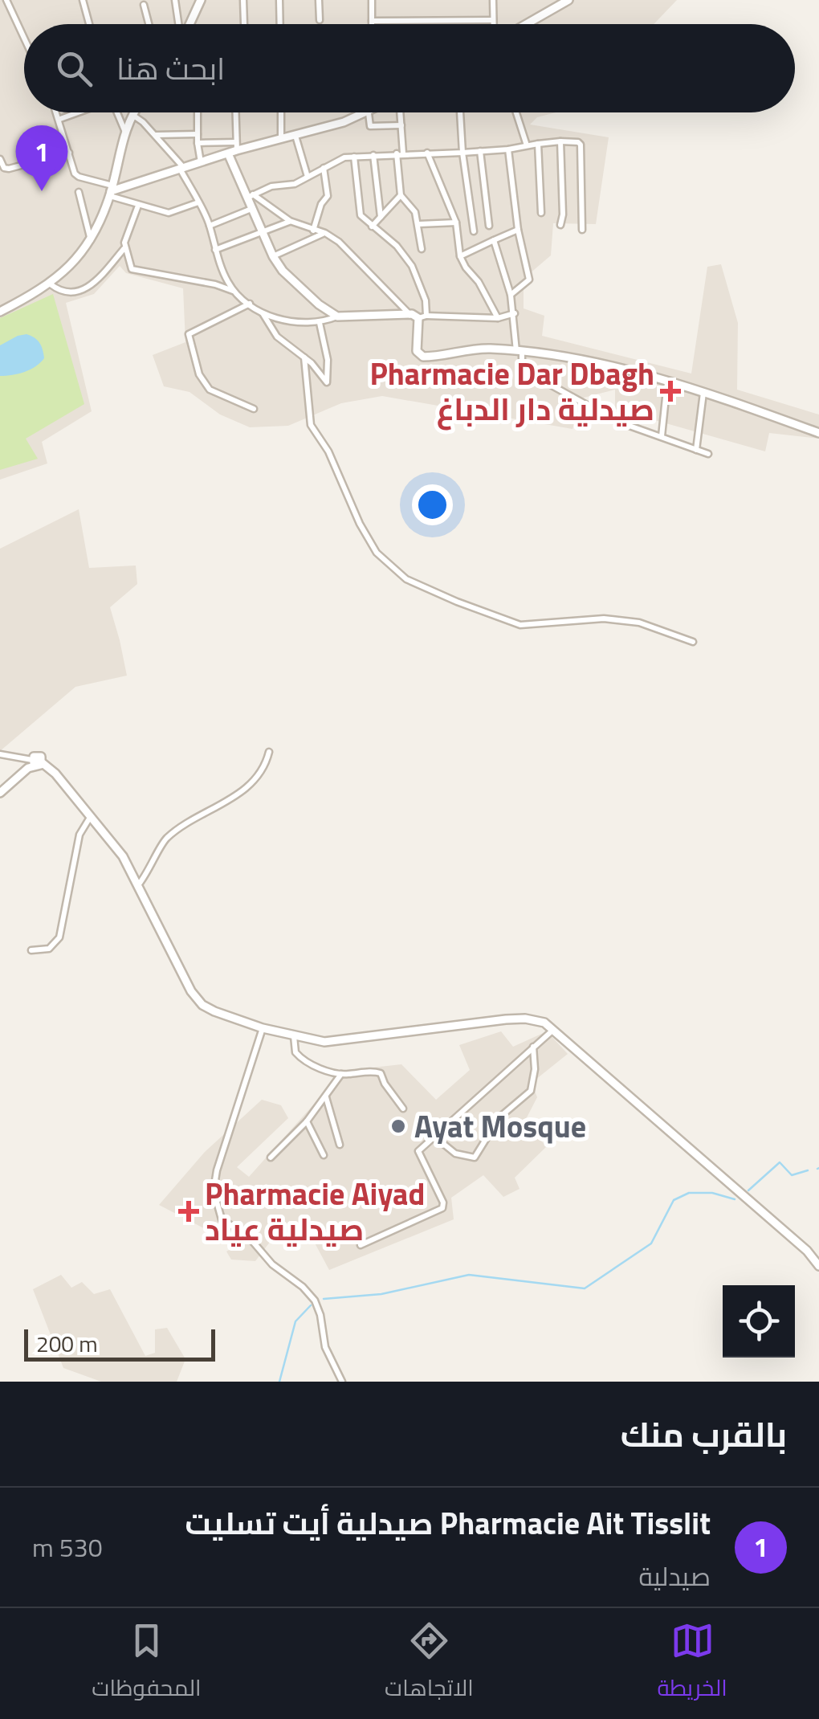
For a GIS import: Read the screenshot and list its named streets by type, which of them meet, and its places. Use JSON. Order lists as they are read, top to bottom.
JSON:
{
  "places": {
    "health": ["Pharmacie Dar Dbagh صيدلية دار الدباغ", "Pharmacie Aiyad صيدلية عياد"],
    "other": ["Ayat Mosque"]
  },
  "scale_bar": "200 m",
  "page": {
    "search": "ابحث هنا",
    "pins": "1",
    "scale": "200 m",
    "heading": "بالقرب منك",
    "list": [
      {
        "mark": "1",
        "name": "Pharmacie Ait Tisslit صيدلية أيت تسليت",
        "note": "صيدلية",
        "value": "530 m"
      }
    ],
    "nav": ["الخريطة", "الاتجاهات", "المحفوظات"]
  }
}
